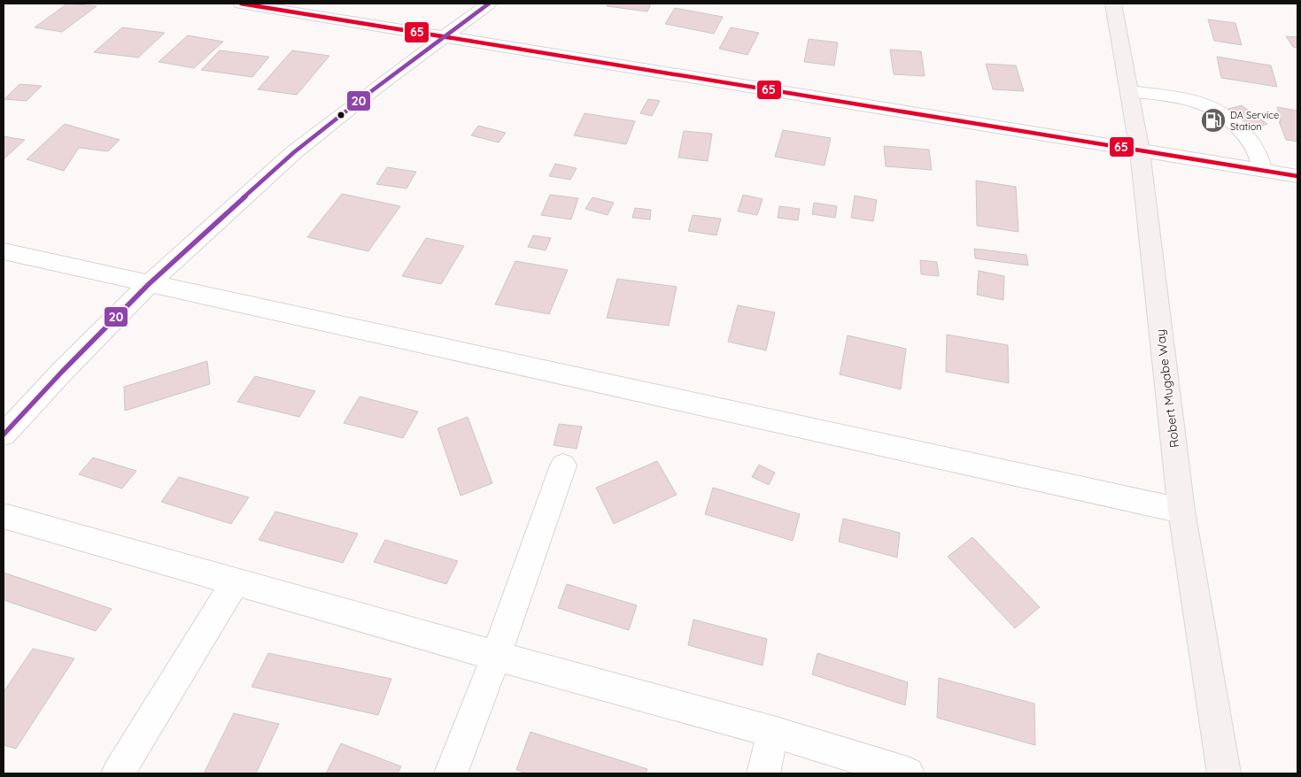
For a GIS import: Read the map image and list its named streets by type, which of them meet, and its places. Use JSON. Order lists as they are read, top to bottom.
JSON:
{
  "streets": {
    "main road": ["Robert Mugabe Way"]
  },
  "places": {
    "fuel station": ["DA Service Station"]
  },
  "lines": ["transit line 65", "transit line 20"]
}
